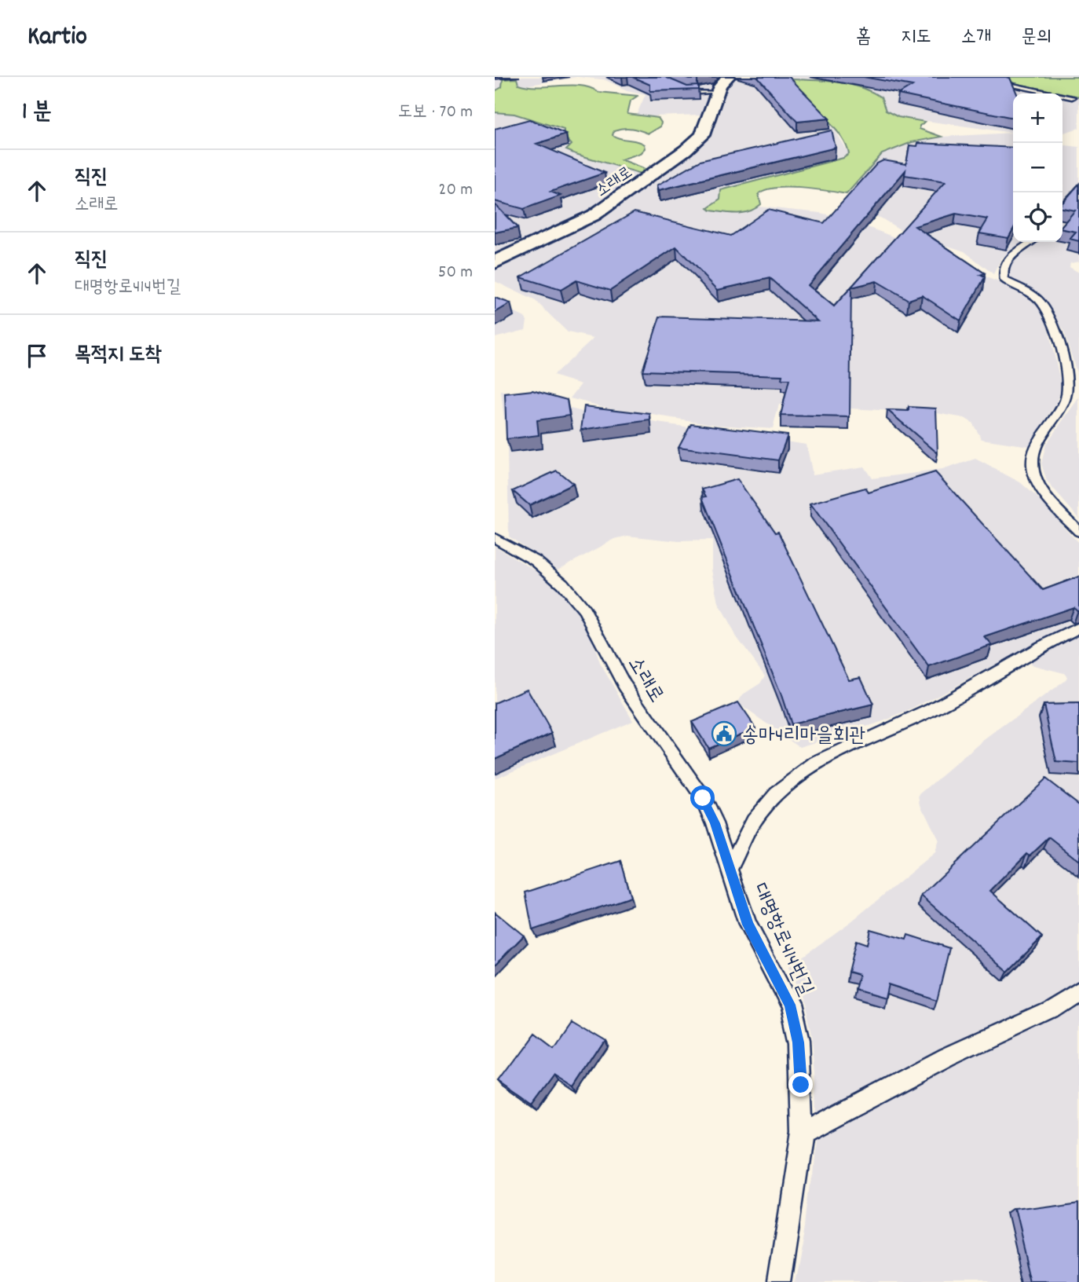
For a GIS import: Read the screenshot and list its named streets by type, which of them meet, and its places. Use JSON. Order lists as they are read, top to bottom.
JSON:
{
  "streets": {
    "street": ["소래로"],
    "lane": ["대명항로414번길"]
  },
  "crossings": [
    ["소래로", "대명항로414번길"]
  ],
  "places": {
    "public building": ["송마4리마을회관"]
  },
  "page": {
    "header": "Kartio",
    "nav": [
      "홈",
      "지도",
      "소개",
      "문의"
    ],
    "heading": ["1 분", "도보 · 70 m"],
    "map_buttons": ["+", "−"],
    "list": [
      ["직진", "소래로", "20 m"],
      ["직진", "대명항로414번길", "50 m"],
      "목적지 도착"
    ]
  }
}
